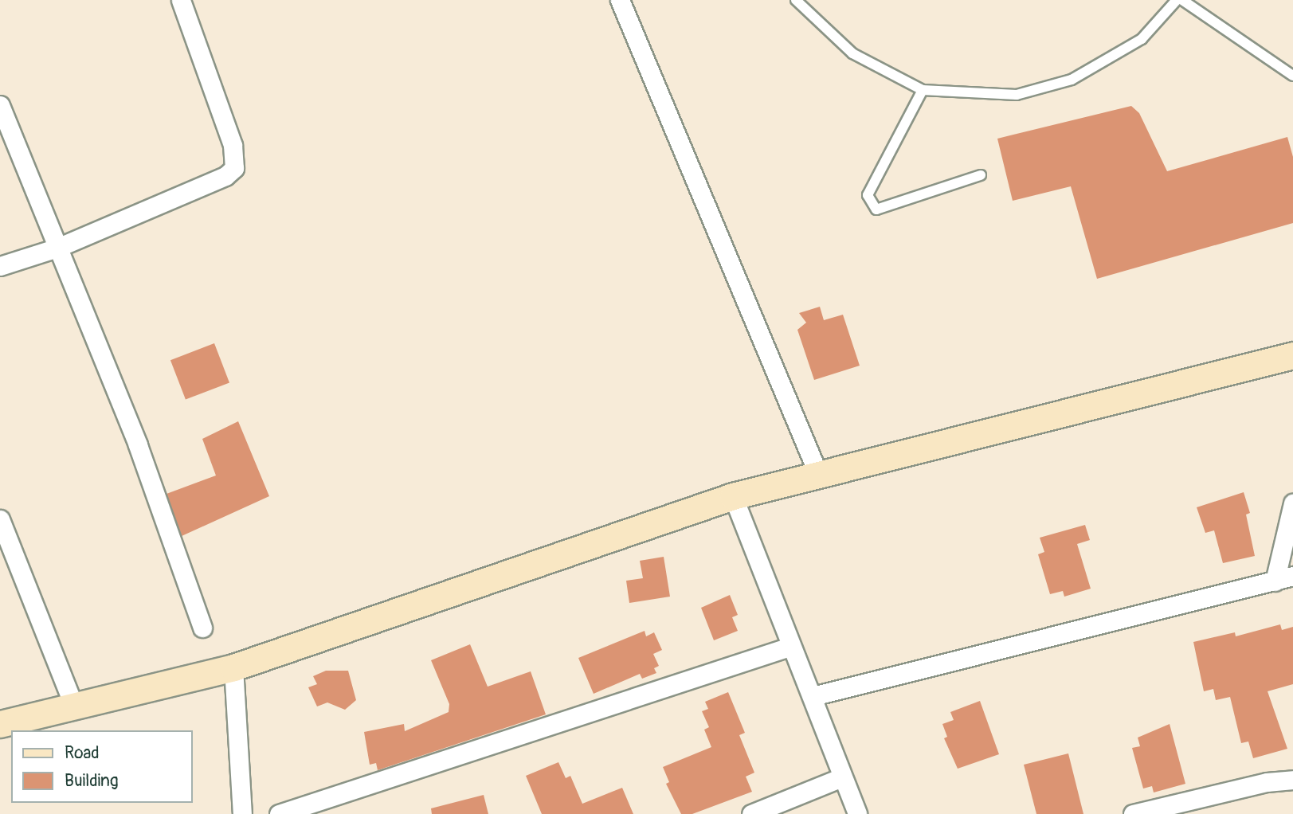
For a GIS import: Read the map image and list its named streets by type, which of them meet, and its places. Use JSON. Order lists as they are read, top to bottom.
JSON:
{
  "legend": ["Road", "Building"]
}
